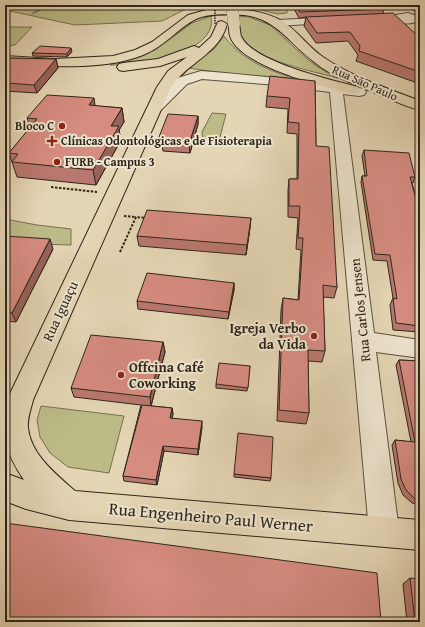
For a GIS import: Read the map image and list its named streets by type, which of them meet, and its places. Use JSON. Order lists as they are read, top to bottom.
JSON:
{
  "streets": {
    "main road": ["Rua São Paulo", "Rua Iguaçu", "Rua Engenheiro Paul Werner"],
    "street": ["Rua Carlos Jensen"]
  },
  "crossings": [
    ["Rua São Paulo", "Rua Carlos Jensen"],
    ["Rua São Paulo", "Rua Iguaçu"],
    ["Rua Carlos Jensen", "Rua Engenheiro Paul Werner"],
    ["Rua Iguaçu", "Rua Engenheiro Paul Werner"]
  ],
  "places": {
    "other": [
      "Bloco C",
      "FURB - Campus 3",
      "Igreja Verbo da Vida",
      "Offcina Café Coworking"
    ],
    "health": ["Clínicas Odontológicas e de Fisioterapia"]
  }
}
